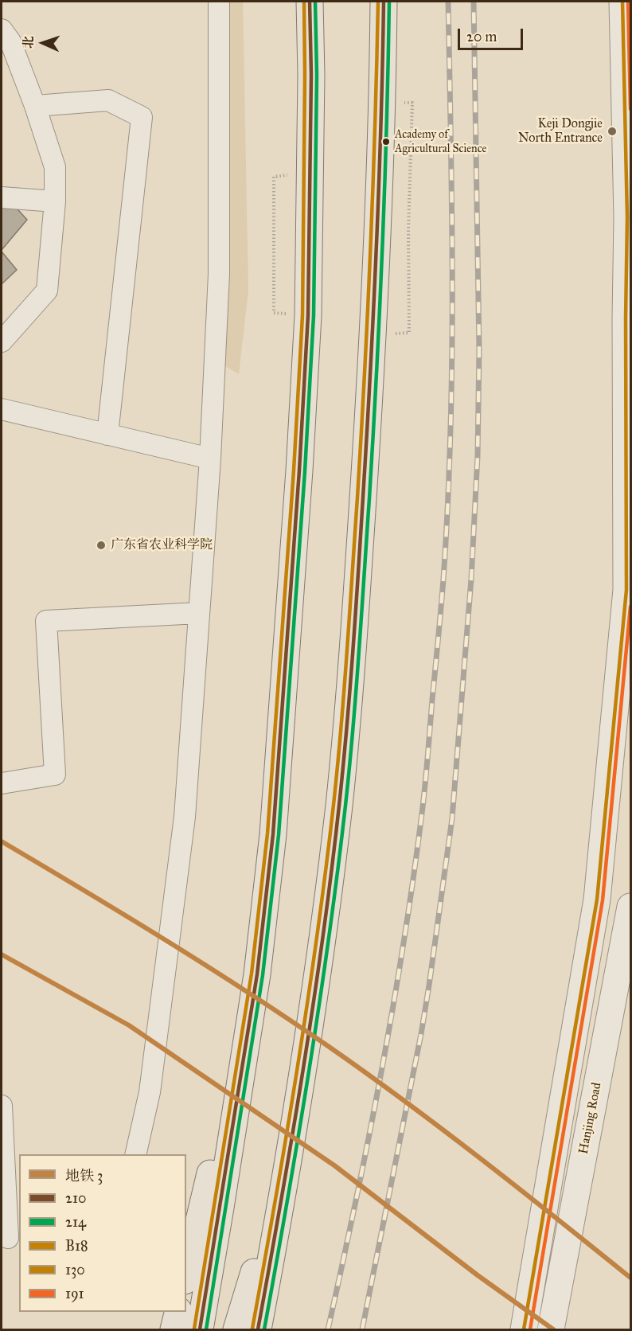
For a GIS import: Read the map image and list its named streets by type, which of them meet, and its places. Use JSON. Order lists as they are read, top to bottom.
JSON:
{
  "streets": {
    "street": ["Hanjing Road"]
  },
  "places": ["Keji Dongjie North Entrance", "Academy of Agricultural Science", "广东省农业科学院"],
  "lines": [
    "transit line 210",
    "transit line 214",
    "transit line B18",
    "transit line 130",
    "transit line 191",
    "metro line 3"
  ],
  "legend": [
    "地铁 3",
    "210",
    "214",
    "B18",
    "130",
    "191"
  ],
  "scale_bar": "20 m",
  "north": "left"
}
